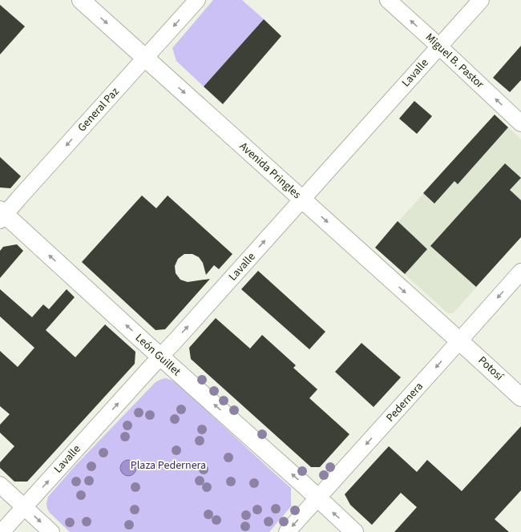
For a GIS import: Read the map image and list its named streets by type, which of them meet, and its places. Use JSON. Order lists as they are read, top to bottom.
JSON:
{
  "streets": {
    "main road": ["Avenida Pringles", "León Guillet", "Potosí"],
    "street": [
      "Miguel B. Pastor",
      "Lavalle",
      "General Paz",
      "Pedernera"
    ]
  },
  "crossings": [
    ["Miguel B. Pastor", "Lavalle"],
    ["Lavalle", "Avenida Pringles"],
    ["Lavalle", "León Guillet"],
    ["General Paz", "Avenida Pringles"],
    ["General Paz", "León Guillet"],
    ["Avenida Pringles", "Potosí"],
    ["Avenida Pringles", "Pedernera"],
    ["León Guillet", "Pedernera"],
    ["Potosí", "Pedernera"]
  ],
  "one_way": [
    "Miguel B. Pastor",
    "Lavalle",
    "General Paz",
    "Avenida Pringles",
    "León Guillet",
    "Pedernera"
  ],
  "parks": ["Plaza Pedernera"]
}
